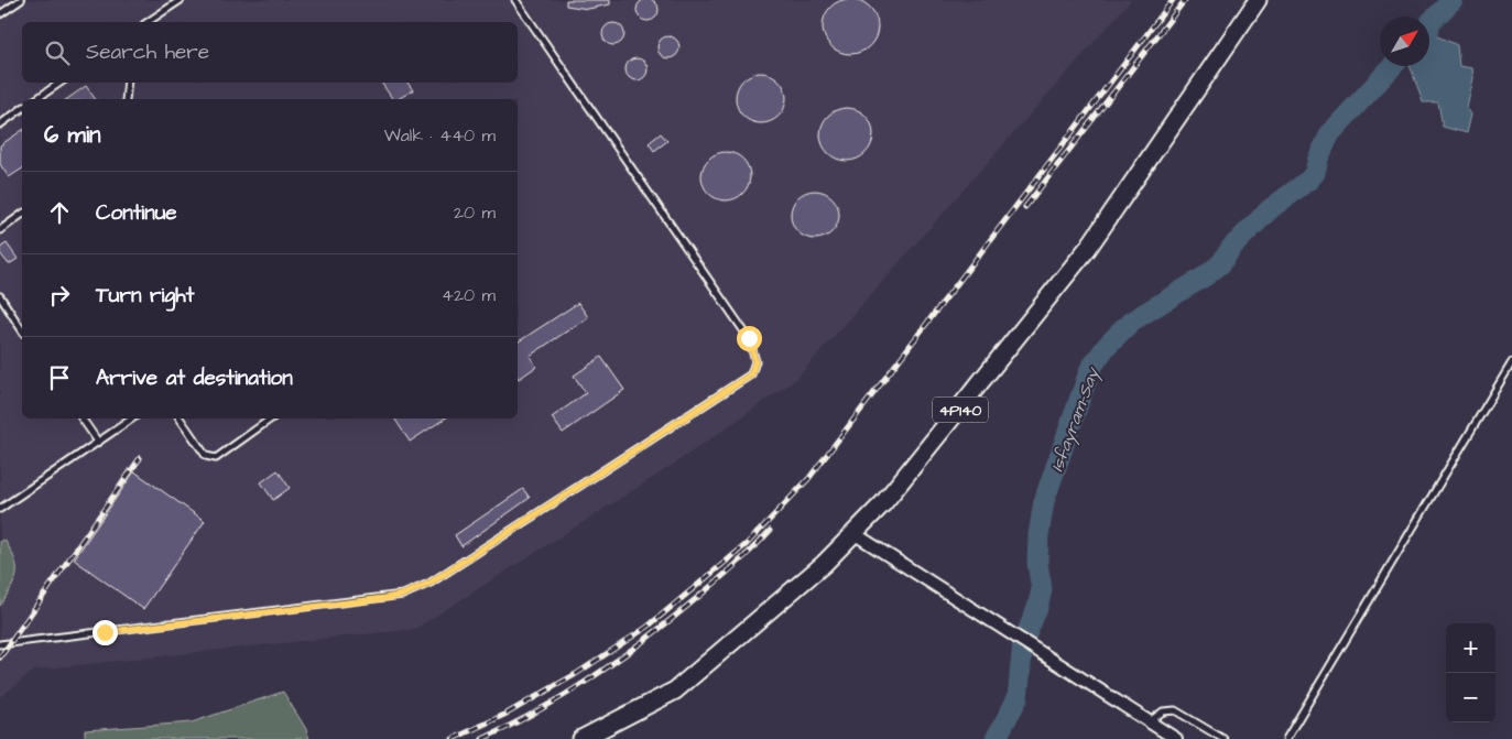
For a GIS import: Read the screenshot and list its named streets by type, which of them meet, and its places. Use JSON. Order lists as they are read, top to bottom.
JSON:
{
  "streets": {
    "main road": ["4P140"]
  },
  "water": ["Isfayram-Say"],
  "north": "top right",
  "page": {
    "search": "Search here",
    "heading": ["6 min", "Walk · 440 m"],
    "list": [
      ["Continue", "20 m"],
      ["Turn right", "420 m"],
      "Arrive at destination"
    ],
    "map_buttons": ["+", "−"]
  }
}
